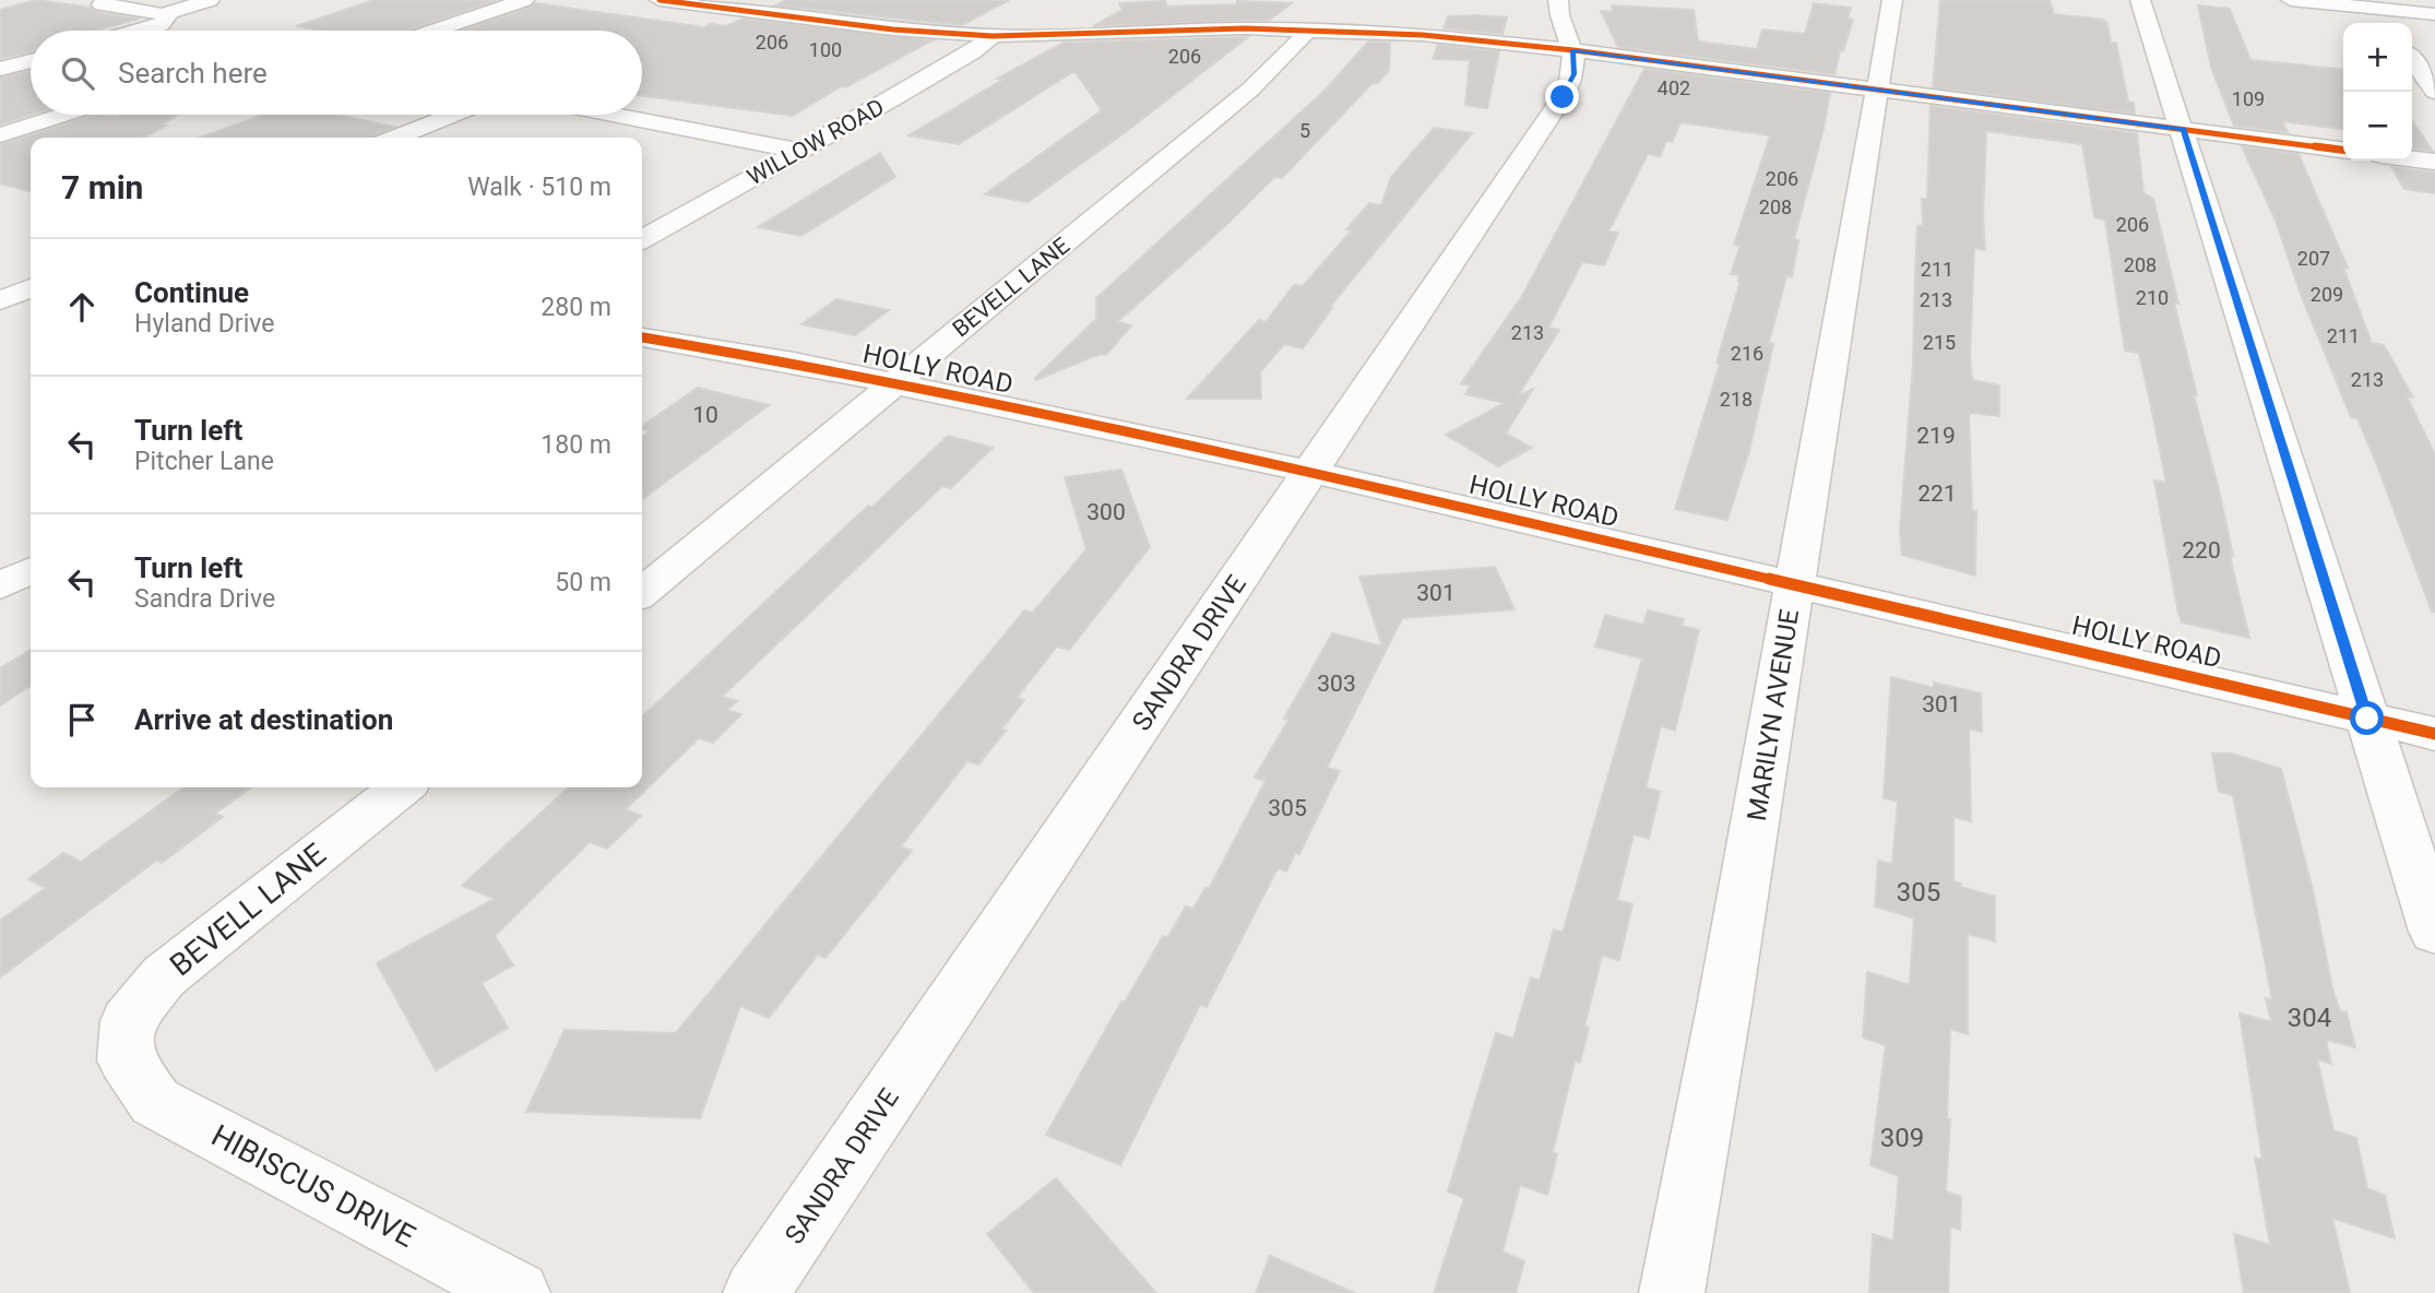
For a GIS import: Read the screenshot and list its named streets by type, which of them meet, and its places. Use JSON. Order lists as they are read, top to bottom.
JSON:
{
  "streets": {
    "street": [
      "WILLOW ROAD",
      "BEVELL LANE",
      "HOLLY ROAD",
      "SANDRA DRIVE",
      "MARILYN AVENUE",
      "HIBISCUS DRIVE"
    ]
  },
  "crossings": [
    ["BEVELL LANE", "HOLLY ROAD"],
    ["BEVELL LANE", "HIBISCUS DRIVE"],
    ["HOLLY ROAD", "SANDRA DRIVE"],
    ["HOLLY ROAD", "MARILYN AVENUE"]
  ],
  "house_numbers": [
    "206",
    "100",
    "206",
    "402",
    "109",
    "5",
    "206",
    "208",
    "206",
    "207",
    "208",
    "211",
    "209",
    "210",
    "213",
    "213",
    "211",
    "215",
    "216",
    "213",
    "218",
    "10",
    "219",
    "221",
    "300",
    "220",
    "301",
    "303",
    "301",
    "305",
    "305",
    "304",
    "309"
  ],
  "page": {
    "map_buttons": ["+", "−"],
    "search": "Search here",
    "heading": ["7 min", "Walk · 510 m"],
    "list": [
      ["Continue", "Hyland Drive", "280 m"],
      ["Turn left", "Pitcher Lane", "180 m"],
      ["Turn left", "Sandra Drive", "50 m"],
      "Arrive at destination"
    ]
  }
}
